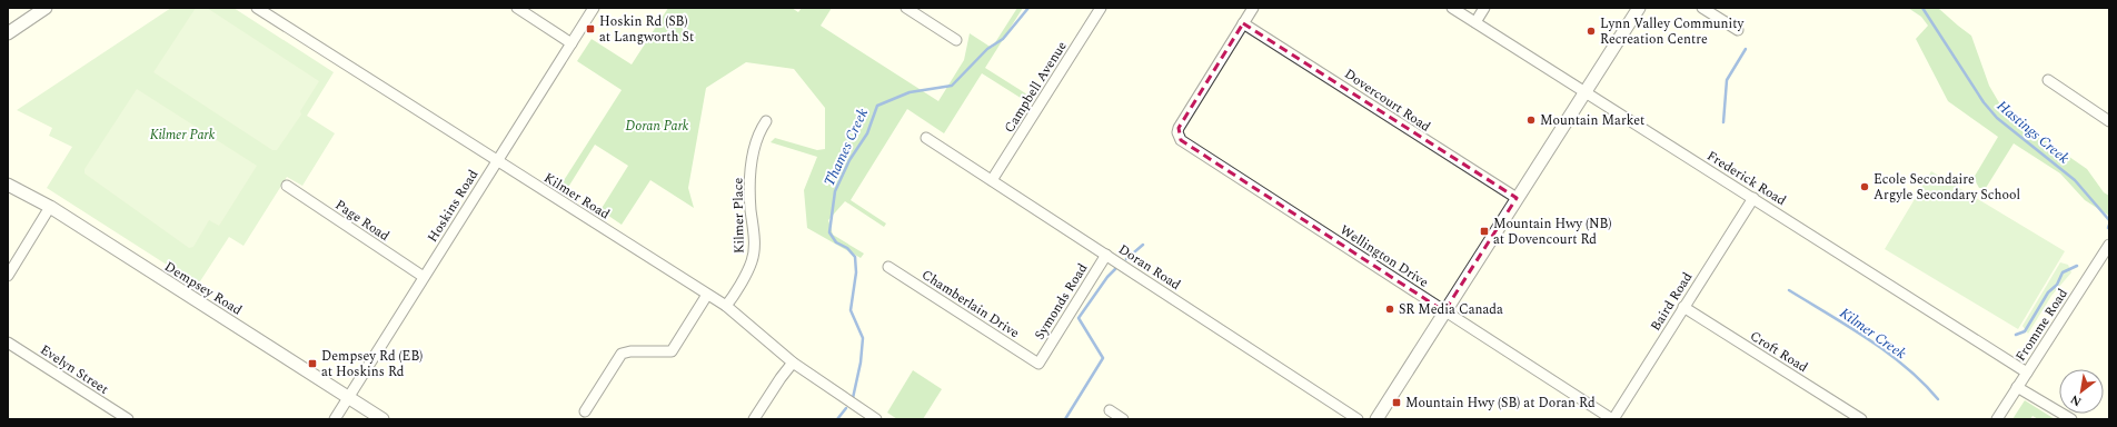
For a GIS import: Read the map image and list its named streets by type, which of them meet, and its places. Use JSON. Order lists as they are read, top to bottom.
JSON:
{
  "streets": {
    "street": [
      "Campbell Avenue",
      "Dovercourt Road",
      "Frederick Road",
      "Kilmer Road",
      "Hoskins Road",
      "Kilmer Place",
      "Page Road",
      "Wellington Drive",
      "Doran Road",
      "Dempsey Road",
      "Symonds Road",
      "Baird Road",
      "Chamberlain Drive",
      "Fromme Road",
      "Croft Road",
      "Evelyn Street"
    ]
  },
  "crossings": [
    ["Campbell Avenue", "Doran Road"],
    ["Dovercourt Road", "Wellington Drive"],
    ["Frederick Road", "Baird Road"],
    ["Frederick Road", "Fromme Road"],
    ["Kilmer Road", "Hoskins Road"],
    ["Kilmer Road", "Kilmer Place"],
    ["Hoskins Road", "Page Road"],
    ["Hoskins Road", "Dempsey Road"],
    ["Wellington Drive", "Baird Road"],
    ["Doran Road", "Symonds Road"],
    ["Symonds Road", "Chamberlain Drive"],
    ["Baird Road", "Croft Road"]
  ],
  "water": ["Hastings Creek", "Thames Creek", "Kilmer Creek"],
  "parks": ["Doran Park", "Kilmer Park"],
  "places": {
    "transit": [
      "Hoskin Rd (SB) at Langworth St",
      "Mountain Hwy (NB) at Dovencourt Rd",
      "Dempsey Rd (EB) at Hoskins Rd",
      "Mountain Hwy (SB) at Doran Rd"
    ],
    "other": [
      "Lynn Valley Community Recreation Centre",
      "Mountain Market",
      "Ecole Secondaire Argyle Secondary School",
      "SR Media Canada"
    ]
  },
  "north": "bottom left"
}
